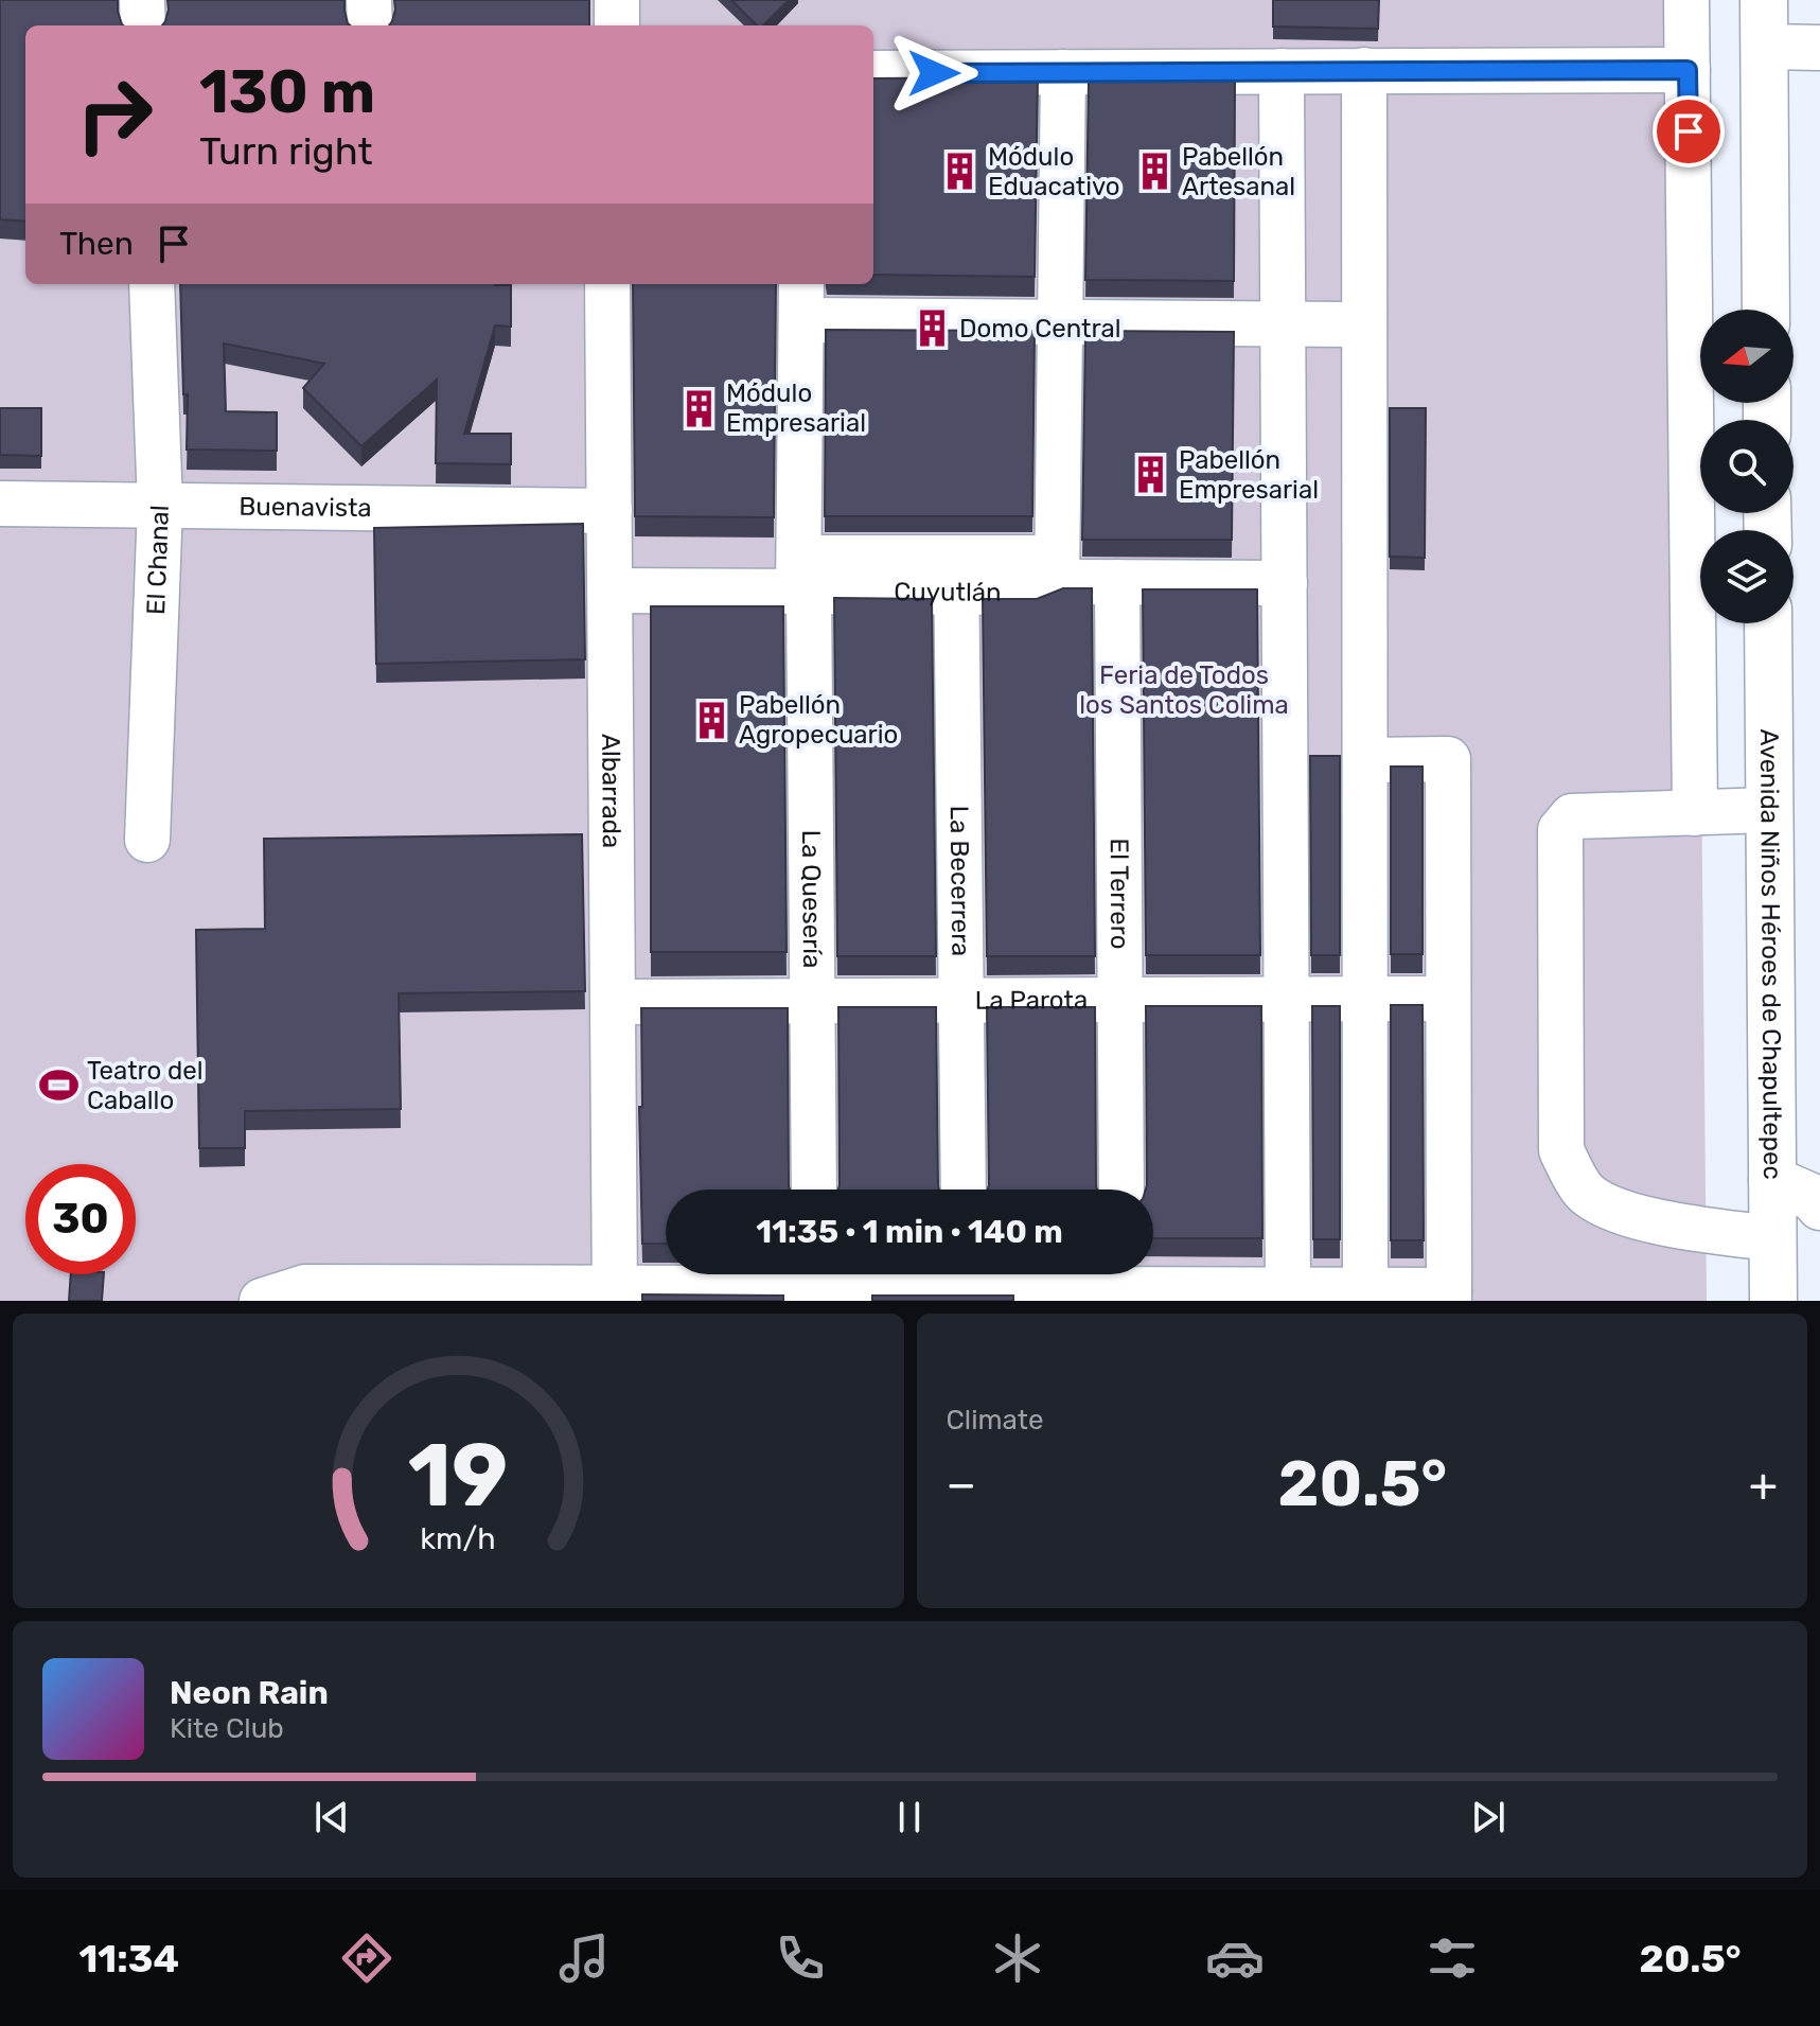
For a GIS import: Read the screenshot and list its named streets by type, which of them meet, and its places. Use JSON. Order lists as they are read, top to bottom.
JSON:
{
  "streets": {
    "main road": ["Avenida Niños Héroes de Chapultepec"],
    "street": [
      "Buenavista",
      "El Chanal",
      "Cuyutlán",
      "Albarrada",
      "La Becerrera",
      "El Terrero",
      "La Quesería",
      "La Parota"
    ]
  },
  "crossings": [
    ["Buenavista", "El Chanal"],
    ["Buenavista", "Albarrada"],
    ["Cuyutlán", "Albarrada"],
    ["Cuyutlán", "La Becerrera"],
    ["Cuyutlán", "El Terrero"],
    ["Cuyutlán", "La Quesería"],
    ["Albarrada", "La Parota"],
    ["La Becerrera", "La Parota"],
    ["El Terrero", "La Parota"],
    ["La Quesería", "La Parota"]
  ],
  "parks": ["Feria de Todos los Santos Colima"],
  "places": {
    "building": [
      "Módulo Eduacativo",
      "Pabellón Artesanal",
      "Domo Central",
      "Módulo Empresarial",
      "Pabellón Empresarial",
      "Pabellón Agropecuario"
    ],
    "sports": ["Teatro del Caballo"]
  },
  "north": "left",
  "page": {
    "turn": ["130 m", "Turn right"],
    "then": "Then",
    "limit": "30",
    "trip": "11:35 · 1 min · 140 m",
    "tile": "Climate",
    "heat": ["−", "20.5°", "+"],
    "song": ["Neon Rain", "Kite Club"],
    "tabs": ["11:34", "20.5°"],
    "gauge": ["19", "km/h"]
  }
}
